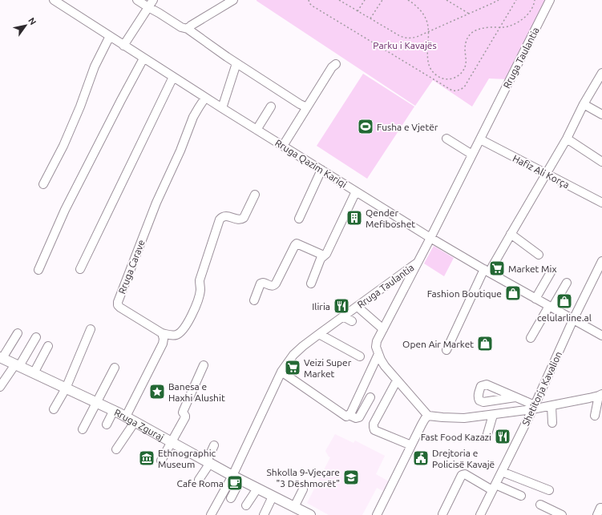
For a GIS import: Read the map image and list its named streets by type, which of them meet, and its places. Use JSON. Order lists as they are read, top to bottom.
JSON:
{
  "streets": {
    "main road": ["Rruga Zguraj"],
    "street": [
      "Rruga Taulantia",
      "Rruga Qazim Kariqi",
      "Hafiz Ali Korça",
      "Rruga Carave",
      "Shetitorja Kavalion"
    ]
  },
  "crossings": [
    ["Rruga Taulantia", "Rruga Qazim Kariqi"],
    ["Rruga Taulantia", "Hafiz Ali Korça"],
    ["Rruga Taulantia", "Rruga Zguraj"],
    ["Rruga Qazim Kariqi", "Rruga Carave"],
    ["Rruga Qazim Kariqi", "Shetitorja Kavalion"]
  ],
  "parks": ["Parku i Kavajës"],
  "places": {
    "sports": ["Fusha e Vjetër"],
    "building": ["Qender Mefiboshet"],
    "supermarket": ["Market Mix", "Veizi Super Market"],
    "shop": ["Fashion Boutique", "celularline.al", "Open Air Market"],
    "restaurant": ["Iliria", "Fast Food Kazazi"],
    "place": ["Banesa e Haxhi Alushit"],
    "museum": ["Ethnographic Museum"],
    "public building": ["Drejtoria e Policisë Kavajë"],
    "school or university": ["Shkolla 9-Vjeçare \"3 Dëshmorët\""],
    "cafe": ["Cafe Roma"]
  },
  "north": "top right"
}
